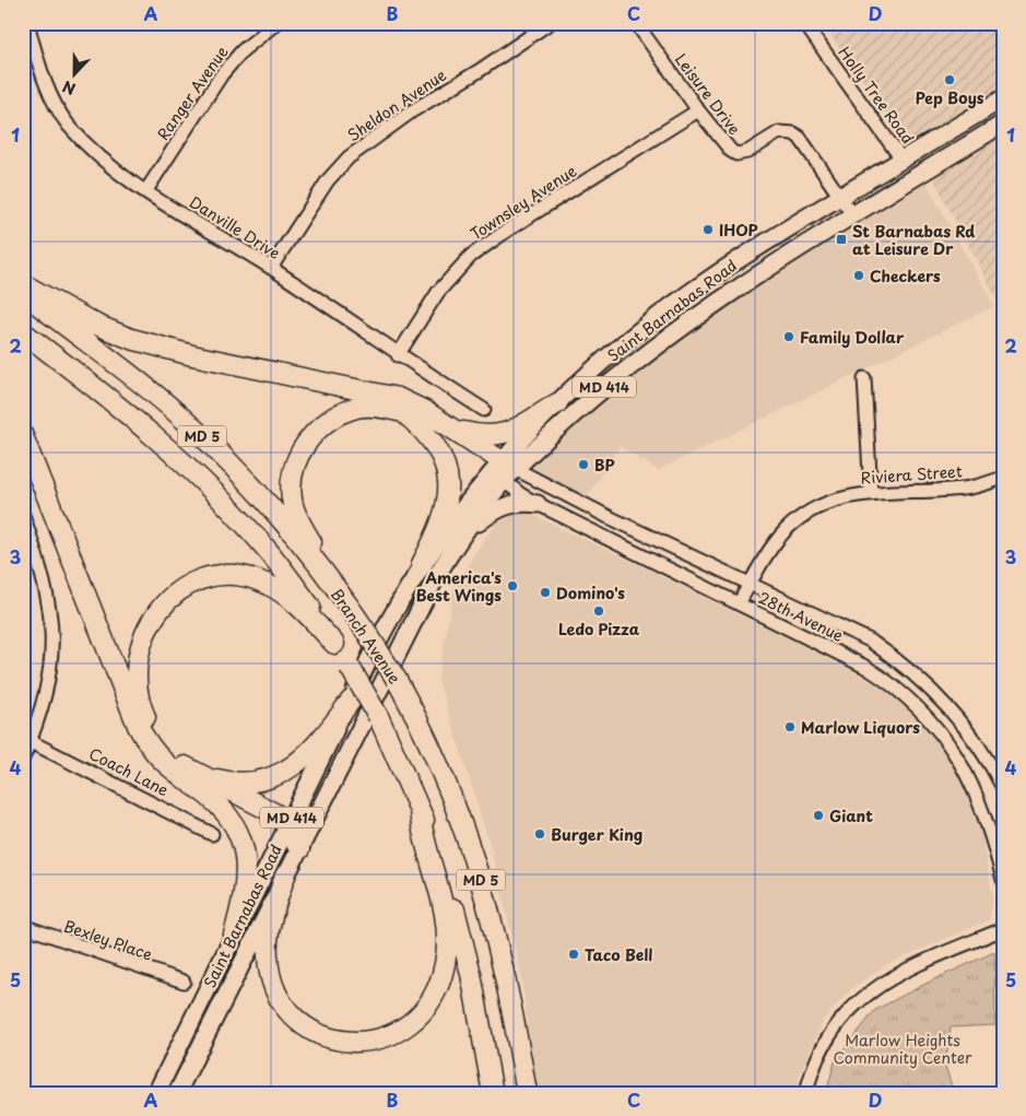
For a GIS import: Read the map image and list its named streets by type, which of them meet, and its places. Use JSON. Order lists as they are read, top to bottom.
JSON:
{
  "streets": {
    "highway": ["MD 5", "Branch Avenue"],
    "main road": ["Saint Barnabas Road", "MD 414"],
    "street": [
      "Ranger Avenue",
      "Leisure Drive",
      "Holly Tree Road",
      "Sheldon Avenue",
      "Townsley Avenue",
      "Danville Drive",
      "Riviera Street",
      "28th Avenue",
      "Coach Lane",
      "Bexley Place"
    ]
  },
  "crossings": [
    ["Ranger Avenue", "Danville Drive"],
    ["Leisure Drive", "Townsley Avenue"],
    ["Leisure Drive", "Saint Barnabas Road"],
    ["Holly Tree Road", "Saint Barnabas Road"],
    ["Sheldon Avenue", "Danville Drive"],
    ["Townsley Avenue", "Danville Drive"],
    ["Saint Barnabas Road", "28th Avenue"],
    ["Riviera Street", "28th Avenue"]
  ],
  "parks": ["Marlow Heights Community Center"],
  "places": {
    "other": [
      "Pep Boys",
      "IHOP",
      "Checkers",
      "Family Dollar",
      "BP",
      "America's Best Wings",
      "Domino's",
      "Ledo Pizza",
      "Marlow Liquors",
      "Giant",
      "Burger King",
      "Taco Bell"
    ],
    "transit": ["St Barnabas Rd at Leisure Dr"]
  },
  "north": "bottom",
  "grid": {
    "columns": [
      "A",
      "B",
      "C",
      "D"
    ],
    "rows": [
      "1",
      "2",
      "3",
      "4",
      "5"
    ]
  }
}
